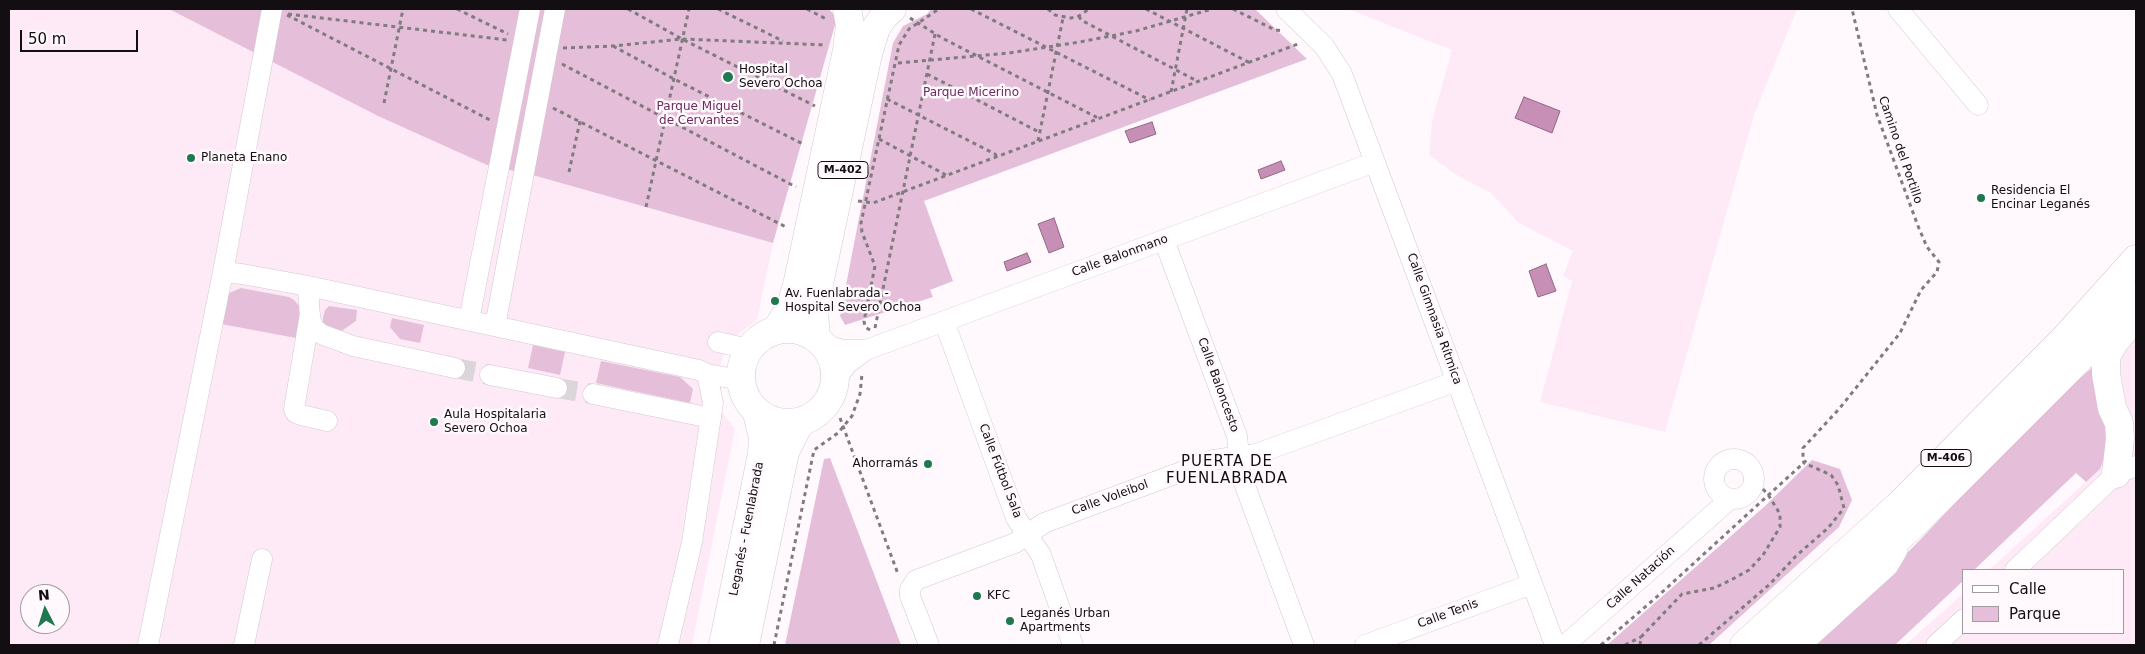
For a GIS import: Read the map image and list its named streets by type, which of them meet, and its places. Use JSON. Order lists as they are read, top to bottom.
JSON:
{
  "streets": {
    "highway": ["M-402", "M-406", "Leganés - Fuenlabrada"],
    "street": [
      "Calle Balonmano",
      "Calle Gimnasia Rítmica",
      "Calle Baloncesto",
      "Calle Fútbol Sala",
      "Calle Voleibol",
      "Calle Natación",
      "Calle Tenis"
    ],
    "path": ["Camino del Portillo"]
  },
  "crossings": [
    ["M-402", "Calle Balonmano"],
    ["M-402", "Leganés - Fuenlabrada"],
    ["Calle Balonmano", "Calle Gimnasia Rítmica"],
    ["Calle Balonmano", "Calle Baloncesto"],
    ["Calle Balonmano", "Calle Fútbol Sala"],
    ["Calle Balonmano", "Leganés - Fuenlabrada"],
    ["Calle Gimnasia Rítmica", "Calle Voleibol"],
    ["Calle Gimnasia Rítmica", "Calle Tenis"],
    ["Calle Baloncesto", "Calle Voleibol"],
    ["Calle Fútbol Sala", "Calle Voleibol"]
  ],
  "districts": ["PUERTA DE FUENLABRADA"],
  "parks": ["Parque Micerino", "Parque Miguel de Cervantes"],
  "places": [
    "Hospital Severo Ochoa",
    "Planeta Enano",
    "Residencia El Encinar Leganés",
    "Av. Fuenlabrada - Hospital Severo Ochoa",
    "Aula Hospitalaria Severo Ochoa",
    "Ahorramás",
    "KFC",
    "Leganés Urban Apartments"
  ],
  "legend": ["Calle", "Parque"],
  "scale_bar": "50 m",
  "north": "top"
}
